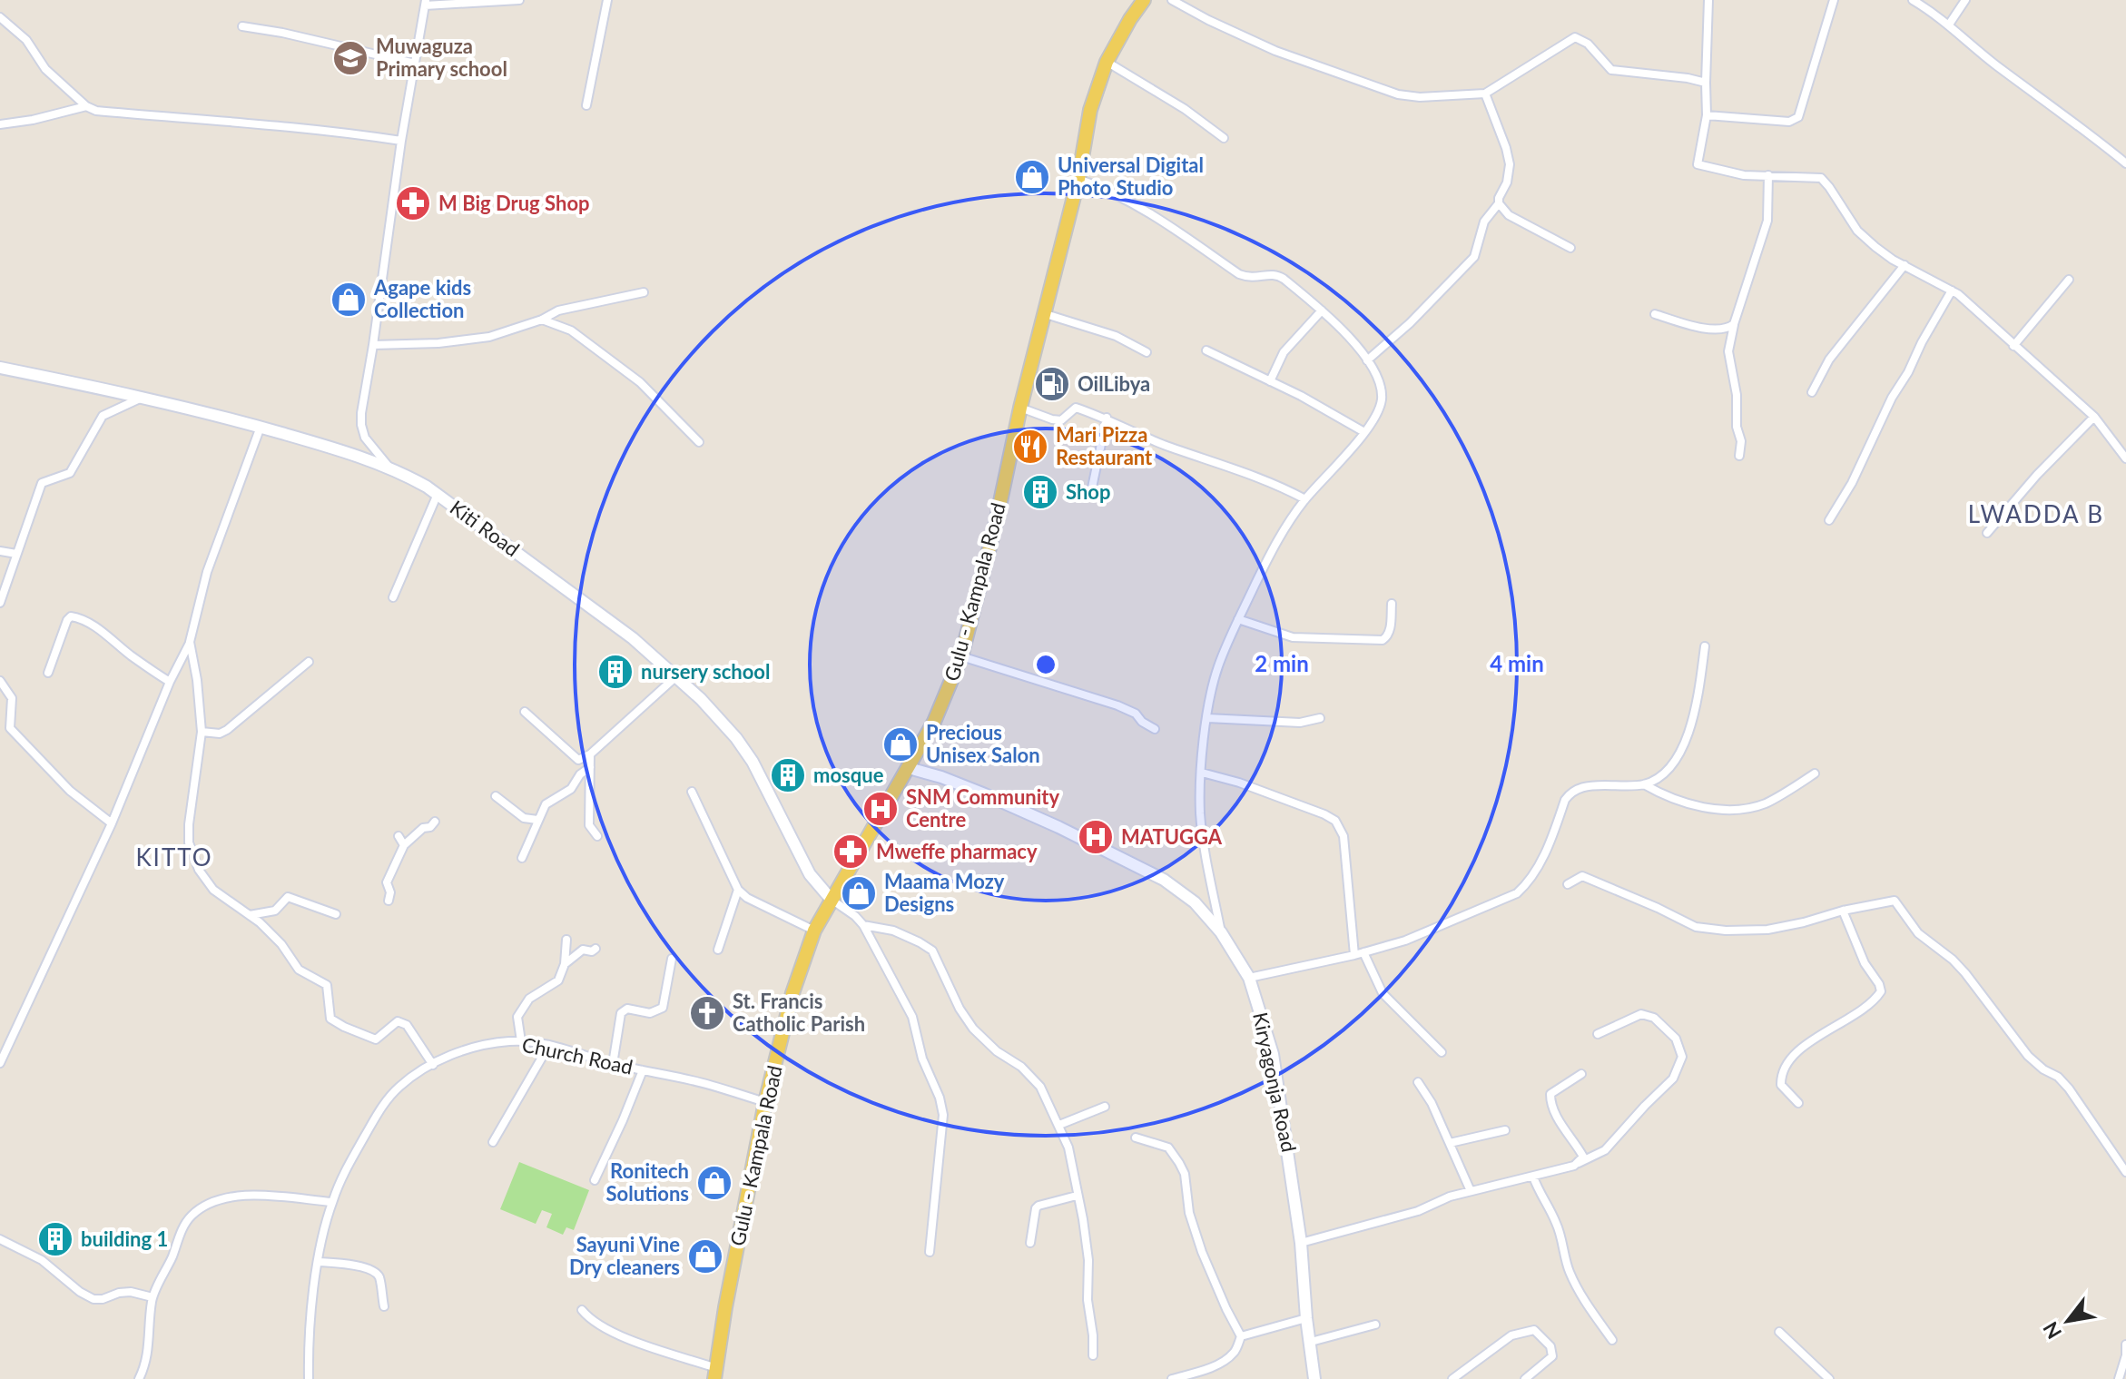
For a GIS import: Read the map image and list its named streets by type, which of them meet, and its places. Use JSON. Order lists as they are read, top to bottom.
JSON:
{
  "streets": {
    "main road": ["Gulu - Kampala Road"],
    "street": ["Kiti Road", "Church Road", "Kiryagonja Road"]
  },
  "crossings": [
    ["Kiti Road", "Gulu - Kampala Road"],
    ["Gulu - Kampala Road", "Church Road"],
    ["Gulu - Kampala Road", "Kiryagonja Road"]
  ],
  "districts": ["LWADDA B", "KITTO"],
  "places": {
    "school or university": ["Muwaguza Primary school"],
    "shop": [
      "Universal Digital Photo Studio",
      "Agape kids Collection",
      "Precious Unisex Salon",
      "Maama Mozy Designs",
      "Ronitech Solutions",
      "Sayuni Vine Dry cleaners"
    ],
    "pharmacy": ["M Big Drug Shop", "Mweffe pharmacy"],
    "fuel station": ["OilLibya"],
    "restaurant": ["Mari Pizza Restaurant"],
    "building": [
      "Shop",
      "nursery school",
      "mosque",
      "building 1"
    ],
    "hospital": ["SNM Community Centre", "MATUGGA"],
    "church": ["St. Francis Catholic Parish"]
  },
  "north": "bottom left",
  "rings": ["2 min", "4 min"]
}
